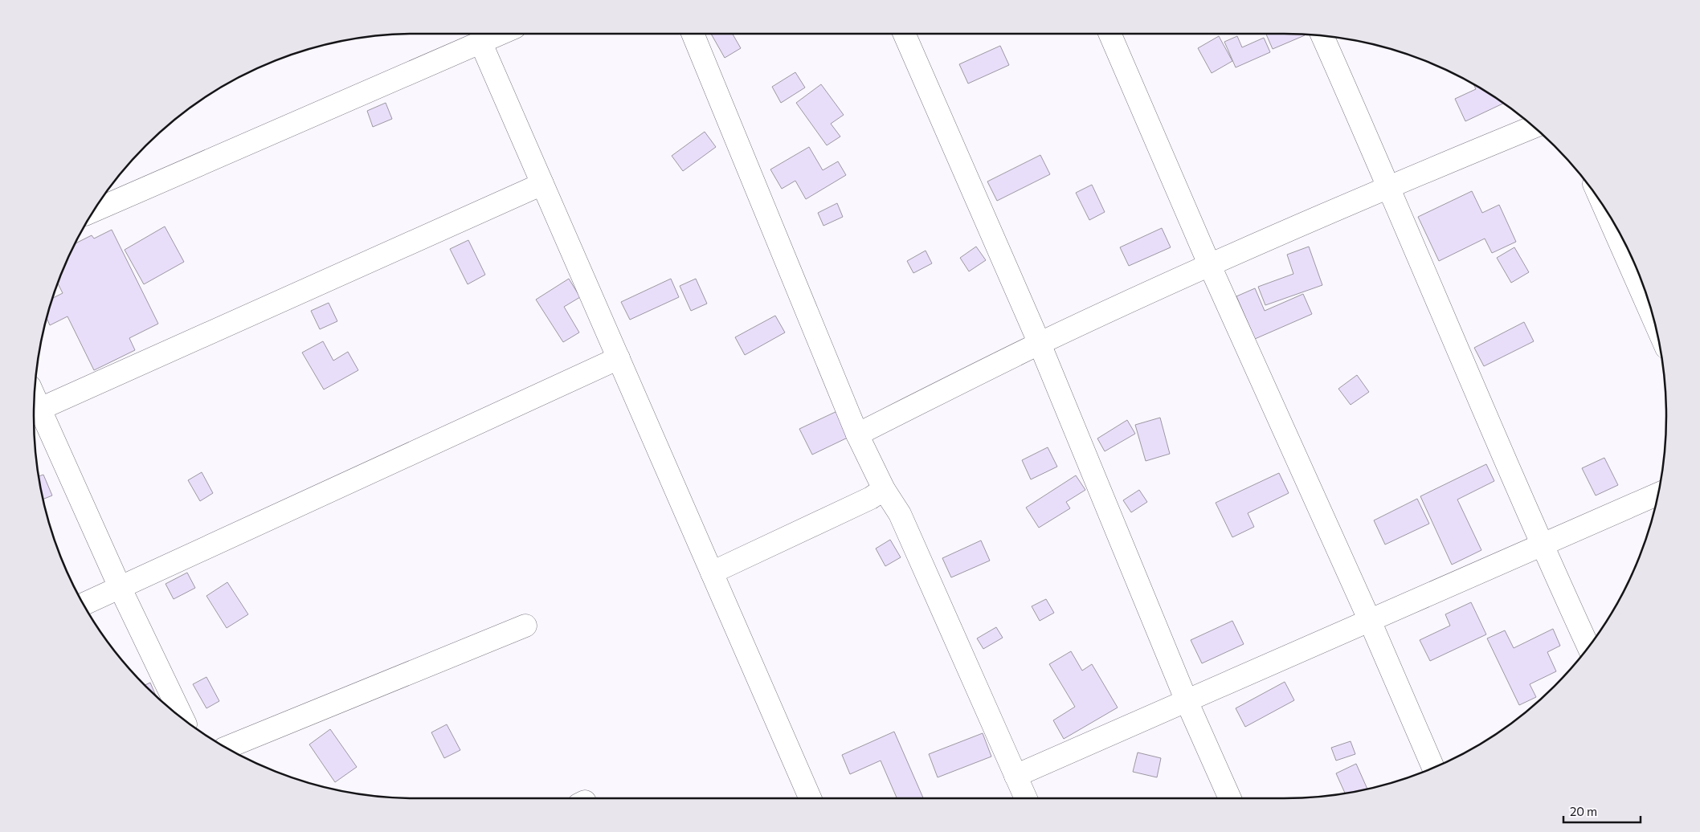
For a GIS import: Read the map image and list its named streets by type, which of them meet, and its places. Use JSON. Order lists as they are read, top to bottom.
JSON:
{
  "scale_bar": "20 m"
}
